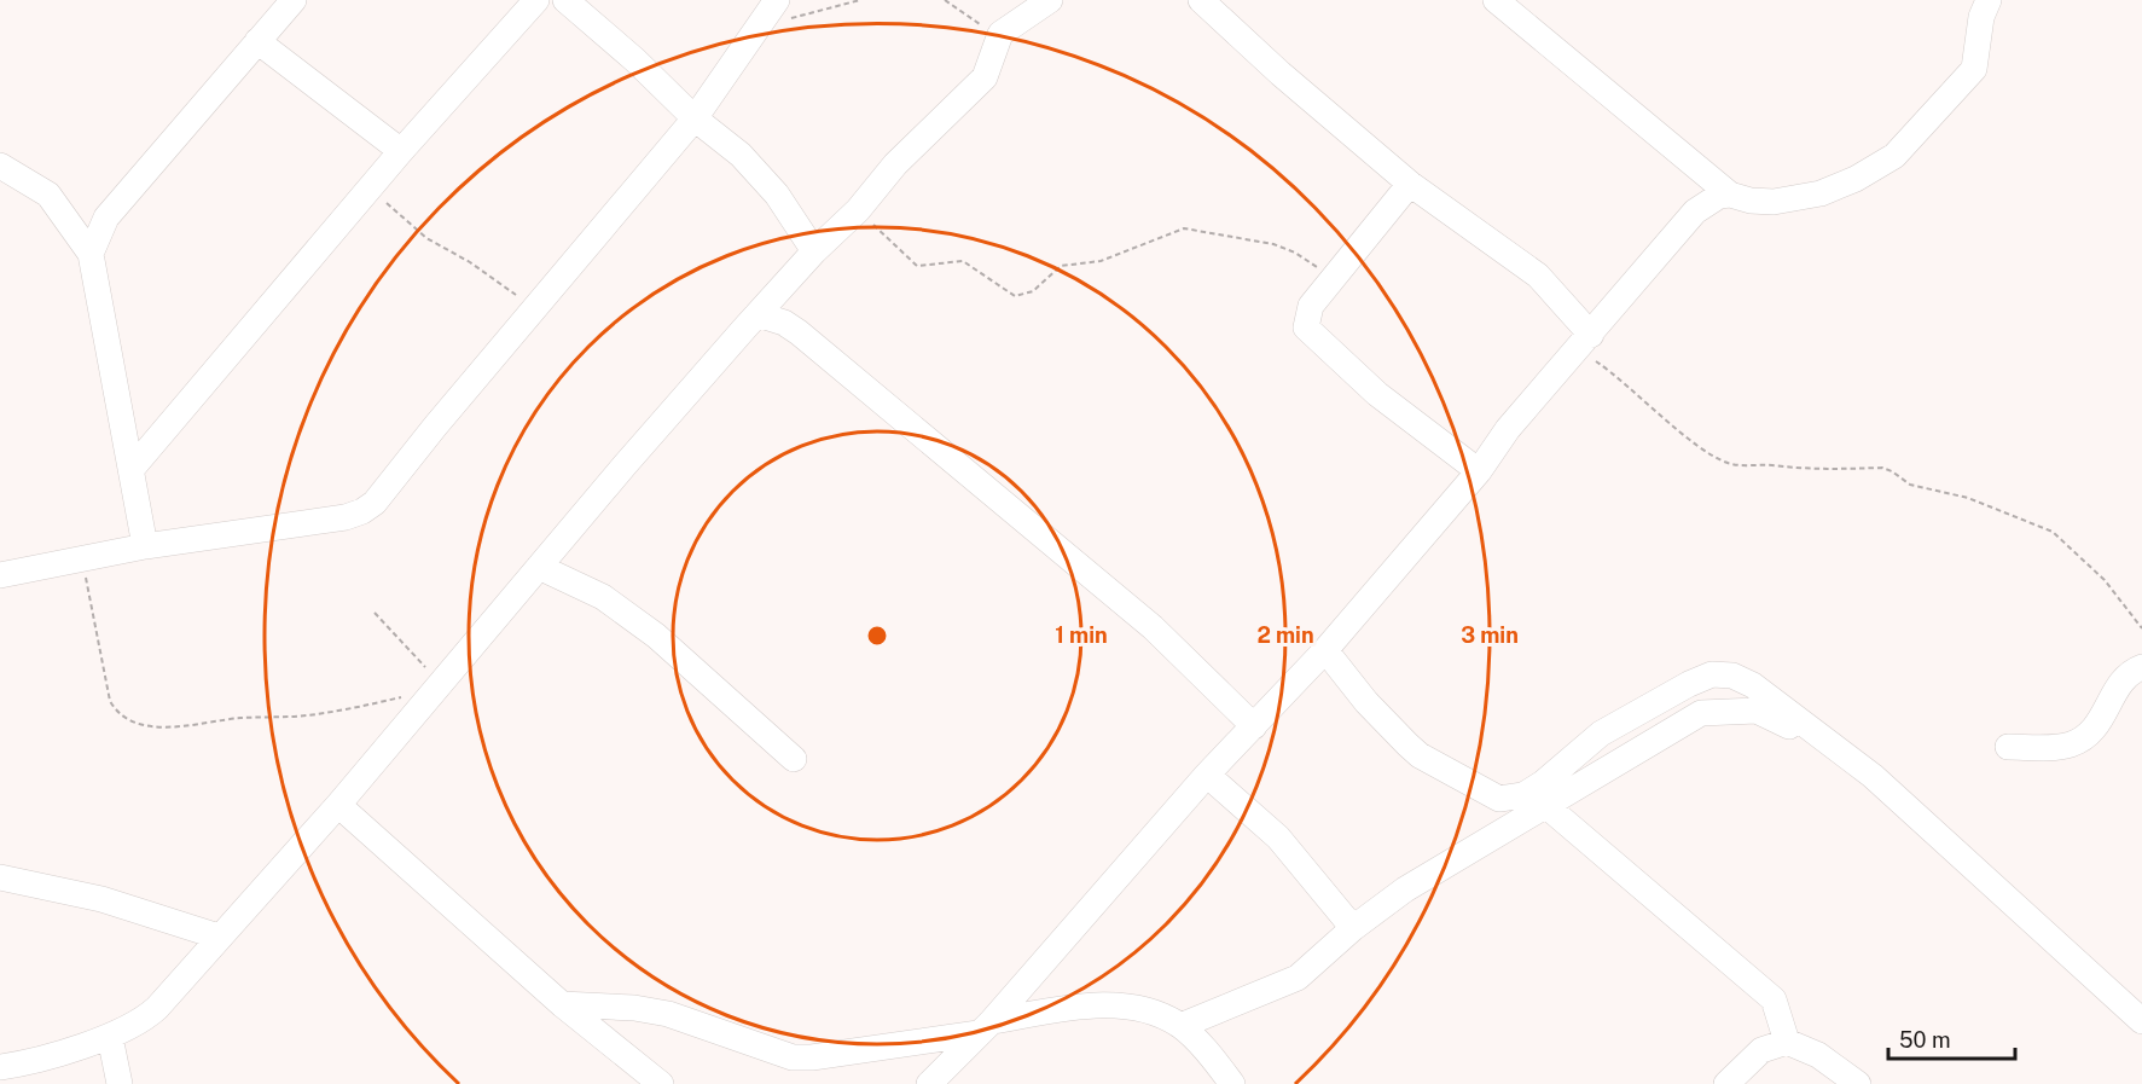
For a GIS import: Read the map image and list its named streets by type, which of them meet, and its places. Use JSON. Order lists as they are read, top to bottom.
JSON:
{
  "scale_bar": "50 m",
  "rings": ["1 min", "2 min", "3 min"]
}
